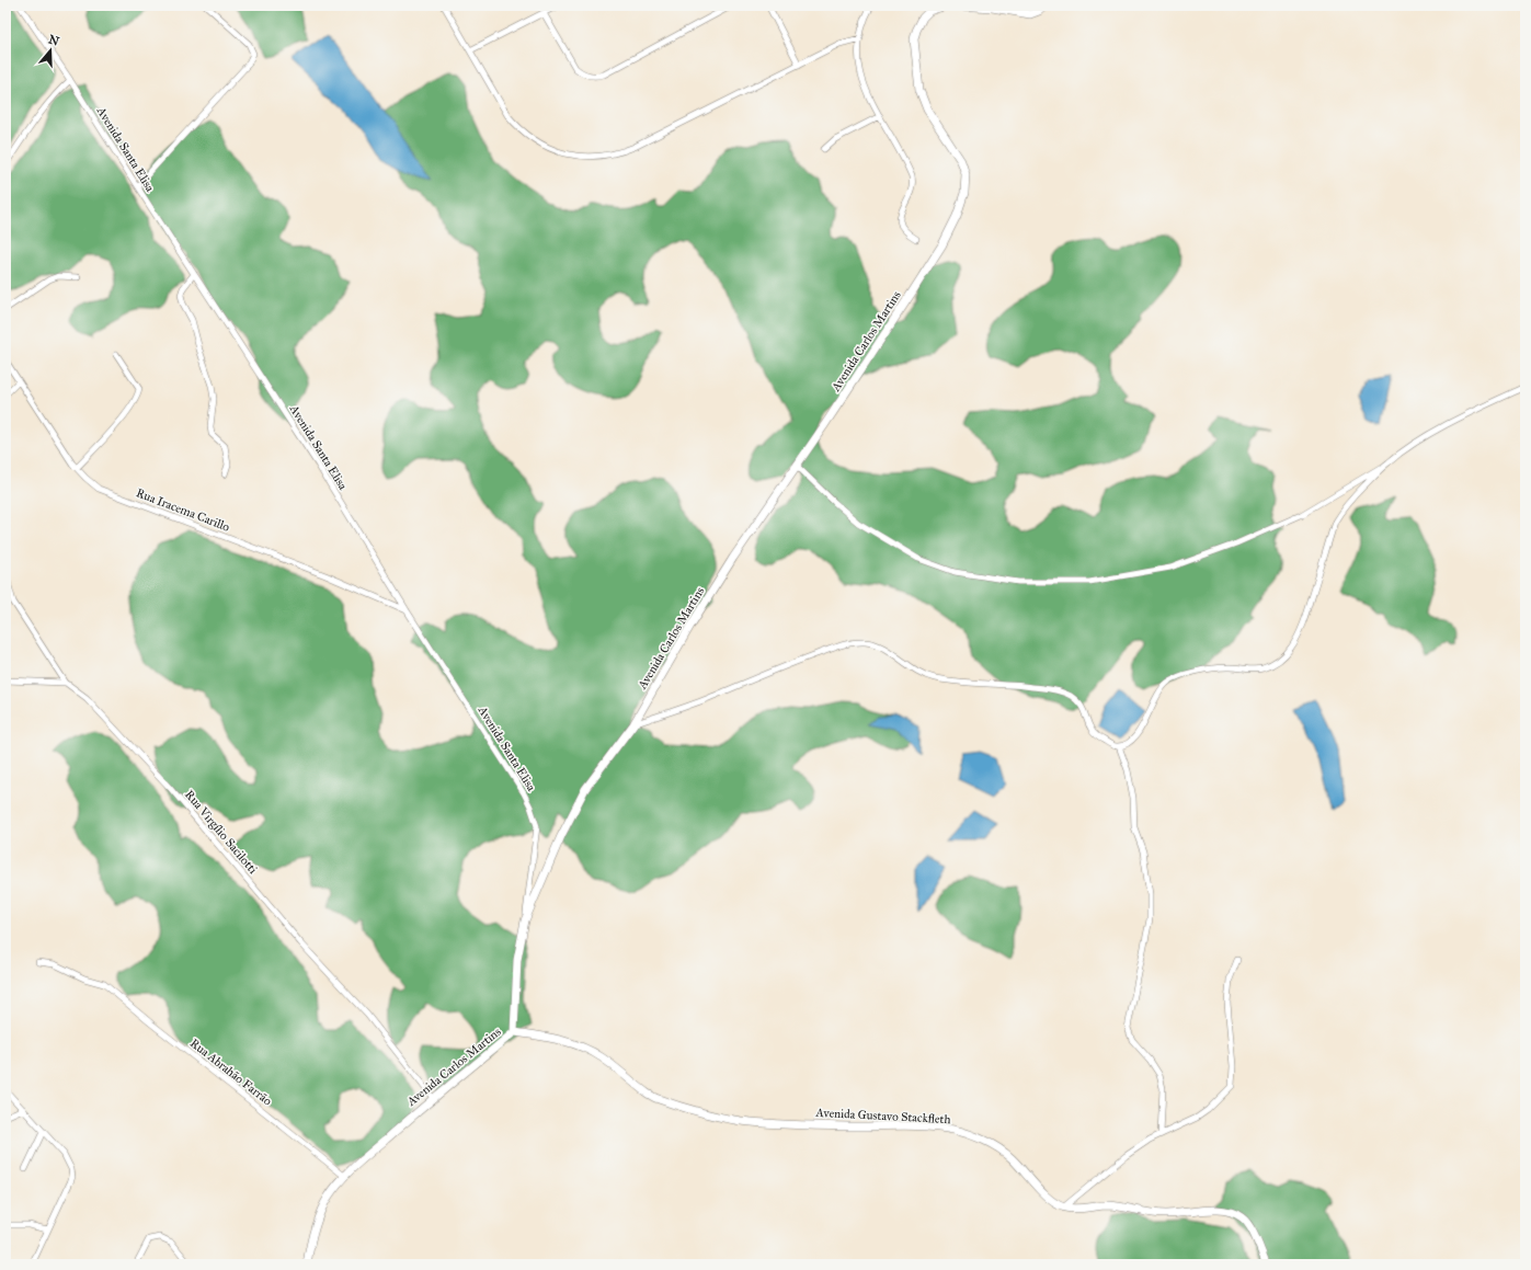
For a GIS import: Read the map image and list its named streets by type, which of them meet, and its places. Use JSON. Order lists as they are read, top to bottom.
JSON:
{
  "streets": {
    "street": [
      "Avenida Santa Elisa",
      "Avenida Carlos Martins",
      "Rua Iracema Carillo",
      "Rua Virgílio Sacilotti",
      "Rua Abrahão Farrão",
      "Avenida Gustavo Stackfleth"
    ]
  },
  "crossings": [
    ["Avenida Santa Elisa", "Avenida Carlos Martins"],
    ["Avenida Santa Elisa", "Rua Iracema Carillo"],
    ["Avenida Carlos Martins", "Rua Virgílio Sacilotti"],
    ["Avenida Carlos Martins", "Rua Abrahão Farrão"],
    ["Avenida Carlos Martins", "Avenida Gustavo Stackfleth"]
  ],
  "north": "top"
}
